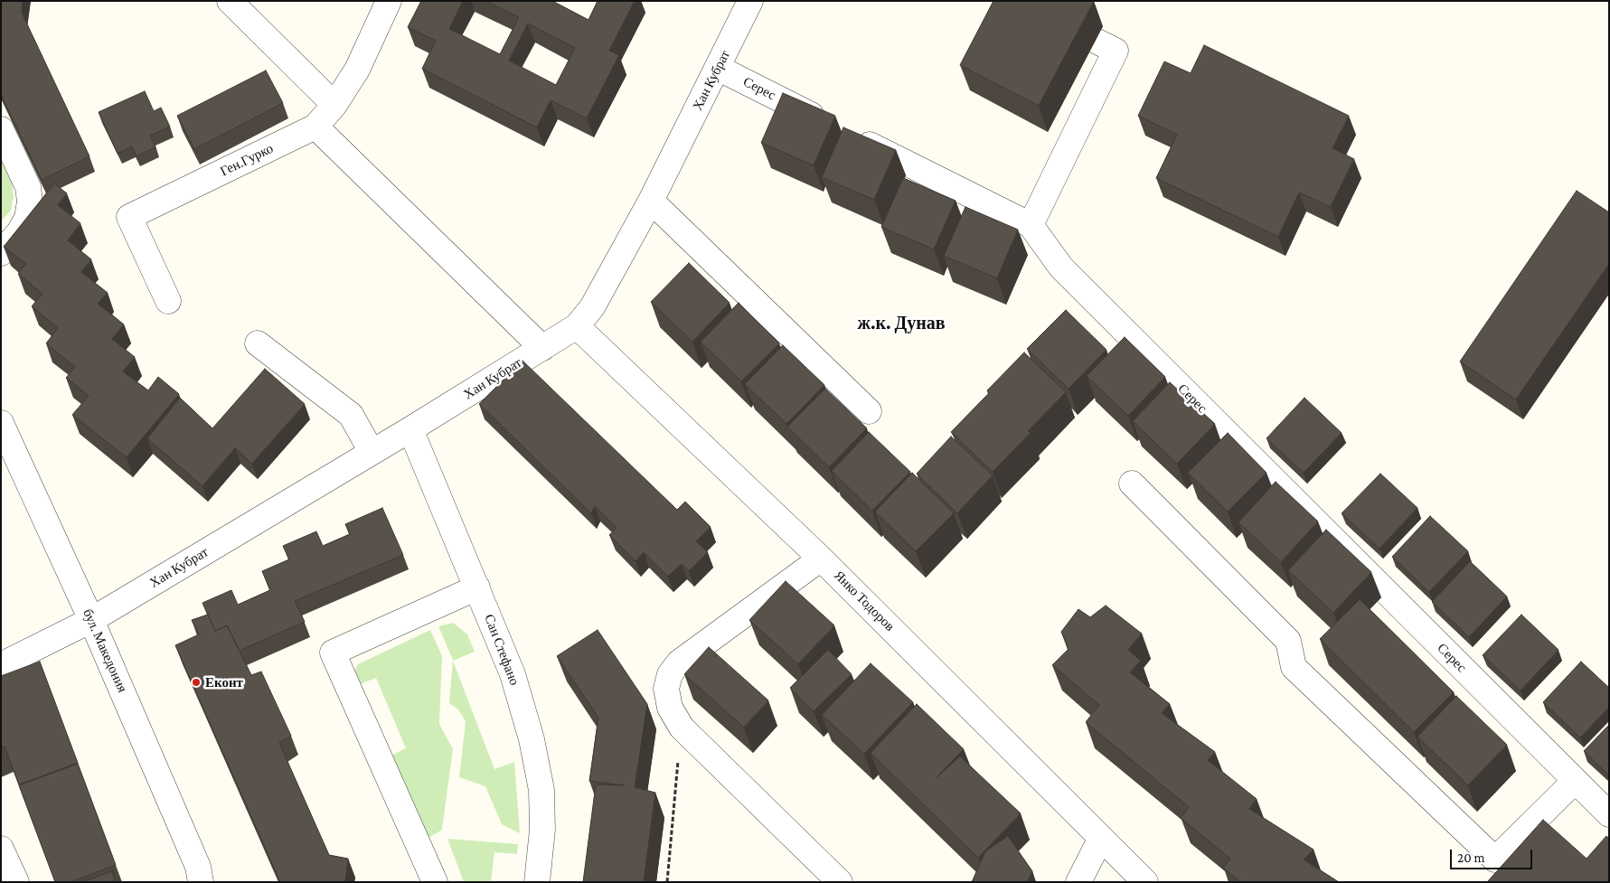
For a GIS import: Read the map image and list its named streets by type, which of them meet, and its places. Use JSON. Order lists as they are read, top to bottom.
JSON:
{
  "streets": {
    "street": [
      "Хан Кубрат",
      "Серес",
      "Ген.Гурко",
      "Янко Тодоров",
      "Сан Стефано",
      "бул. Македония"
    ]
  },
  "crossings": [
    ["Хан Кубрат", "Серес"],
    ["Хан Кубрат", "Янко Тодоров"],
    ["Хан Кубрат", "Сан Стефано"],
    ["Хан Кубрат", "бул. Македония"]
  ],
  "districts": ["ж.к. Дунав"],
  "places": ["Еконт"],
  "scale_bar": "20 m"
}
